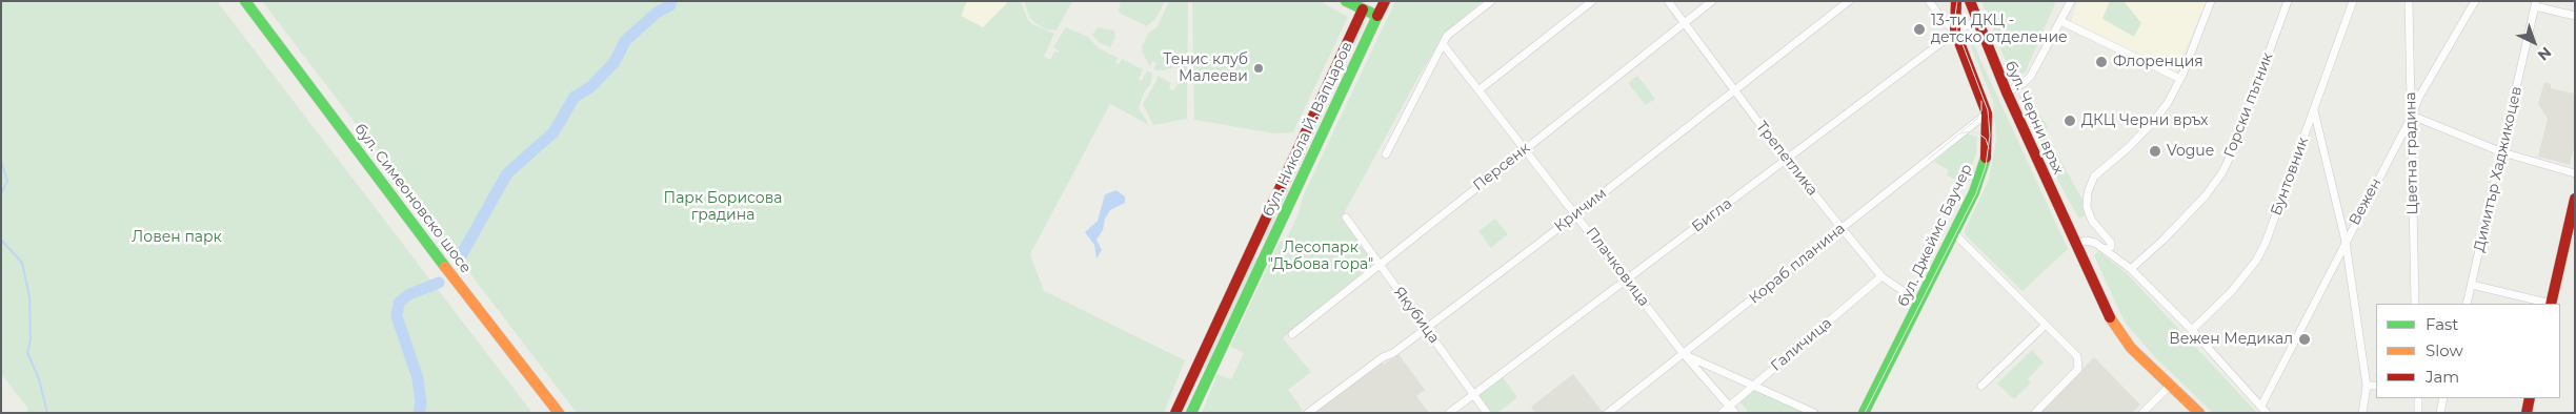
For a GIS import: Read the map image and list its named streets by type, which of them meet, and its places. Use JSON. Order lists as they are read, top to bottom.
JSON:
{
  "streets": {
    "main road": [
      "бул. Черни връх",
      "бул. Никола Й. Вапцаров",
      "бул. Симеоновско шосе",
      "бул. Джеймс Баучер"
    ],
    "street": [
      "Горски пътник",
      "Цветна градина",
      "Трепетлика",
      "Персенк",
      "Димитър Хаджикоцев",
      "Бунтовник",
      "Вежен",
      "Кричим",
      "Бигла",
      "Кораб планина",
      "Плачковица",
      "Якубица",
      "Галичица"
    ]
  },
  "crossings": [
    ["бул. Черни връх", "Бигла"],
    ["Цветна градина", "Вежен"],
    ["Трепетлика", "Персенк"],
    ["Трепетлика", "Кричим"],
    ["Трепетлика", "Бигла"],
    ["Трепетлика", "бул. Джеймс Баучер"],
    ["Трепетлика", "Кораб планина"],
    ["Трепетлика", "Галичица"],
    ["Персенк", "Плачковица"],
    ["Персенк", "Якубица"],
    ["Кричим", "Плачковица"],
    ["Кричим", "Якубица"],
    ["Бигла", "бул. Джеймс Баучер"],
    ["Бигла", "Плачковица"],
    ["Бигла", "Якубица"],
    ["бул. Джеймс Баучер", "Кораб планина"],
    ["Кораб планина", "Плачковица"],
    ["Плачковица", "Галичица"]
  ],
  "parks": ["Парк Борисова градина", "Ловен парк", "Лесопарк \"Дъбова гора\""],
  "places": [
    "13-ти ДКЦ - детско отделение",
    "Флоренция",
    "Тенис клуб Малееви",
    "ДКЦ Черни връх",
    "Vogue",
    "Вежен Медикал"
  ],
  "legend": ["Fast", "Slow", "Jam"],
  "north": "bottom right"
}
